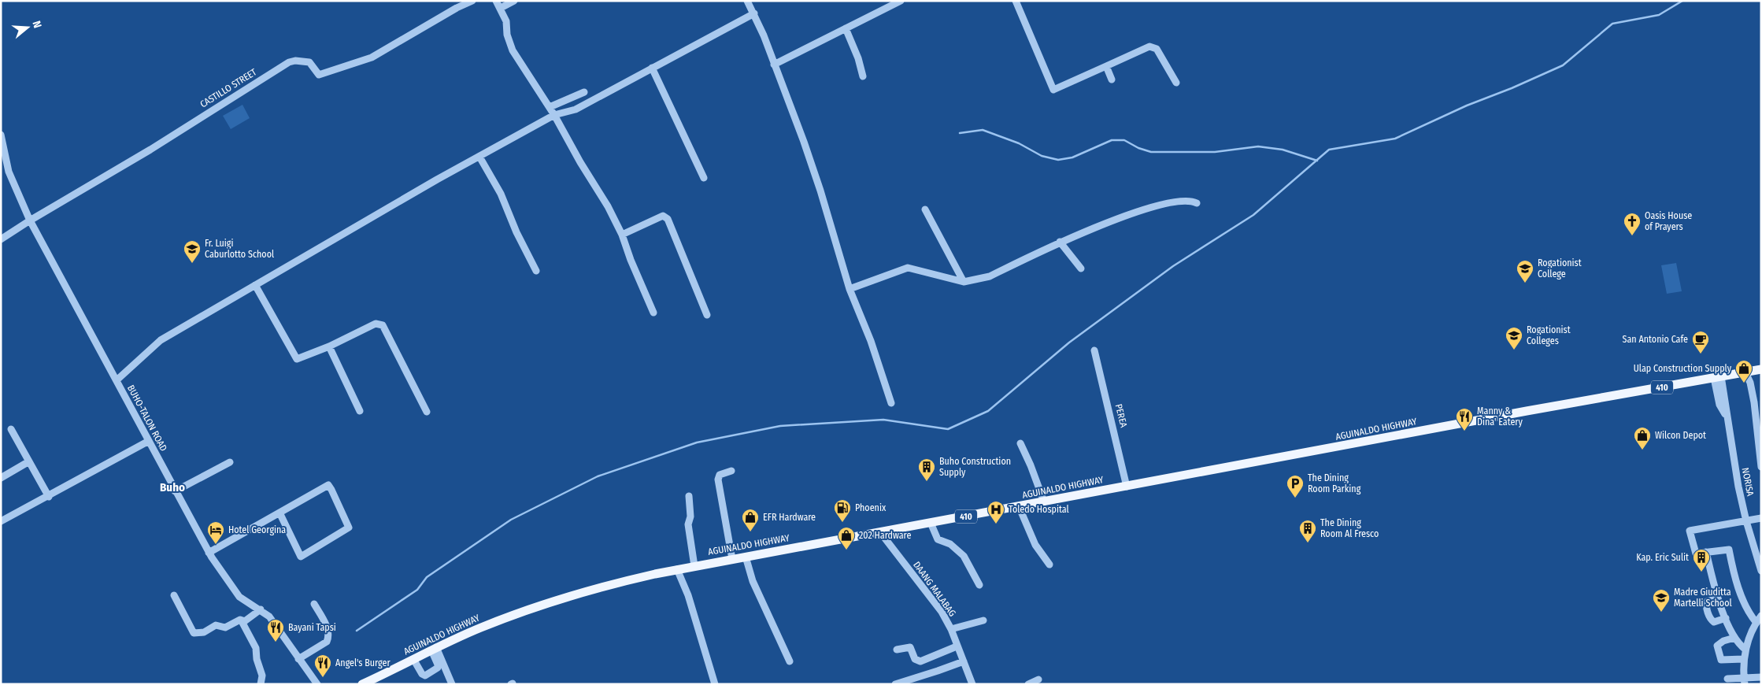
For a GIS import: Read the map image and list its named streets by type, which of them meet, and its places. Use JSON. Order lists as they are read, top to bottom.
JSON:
{
  "streets": {
    "main road": ["410", "AGUINALDO HIGHWAY"],
    "street": [
      "CASTILLO STREET",
      "PEREA",
      "BUHO-TALON ROAD",
      "NORISA",
      "DAANG MALABAG"
    ]
  },
  "crossings": [
    ["CASTILLO STREET", "BUHO-TALON ROAD"],
    ["PEREA", "AGUINALDO HIGHWAY"],
    ["AGUINALDO HIGHWAY", "NORISA"],
    ["AGUINALDO HIGHWAY", "DAANG MALABAG"]
  ],
  "districts": ["Buho"],
  "places": {
    "church": ["Oasis House of Prayers"],
    "school or university": [
      "Fr. Luigi Caburlotto School",
      "Rogationist College",
      "Rogationist Colleges",
      "Madre Giuditta Martelli School"
    ],
    "cafe": ["San Antonio Cafe"],
    "shop": [
      "Ulap Construction Supply",
      "Wilcon Depot",
      "EFR Hardware",
      "202 Hardware"
    ],
    "restaurant": ["Manny & Dina' Eatery", "Bayani Tapsi", "Angel's Burger"],
    "building": ["Buho Construction Supply", "The Dining Room Al Fresco", "Kap. Eric Sulit"],
    "parking": ["The Dining Room Parking"],
    "fuel station": ["Phoenix"],
    "hospital": ["Toledo Hospital"],
    "hotel": ["Hotel Georgina"]
  },
  "north": "right"
}
